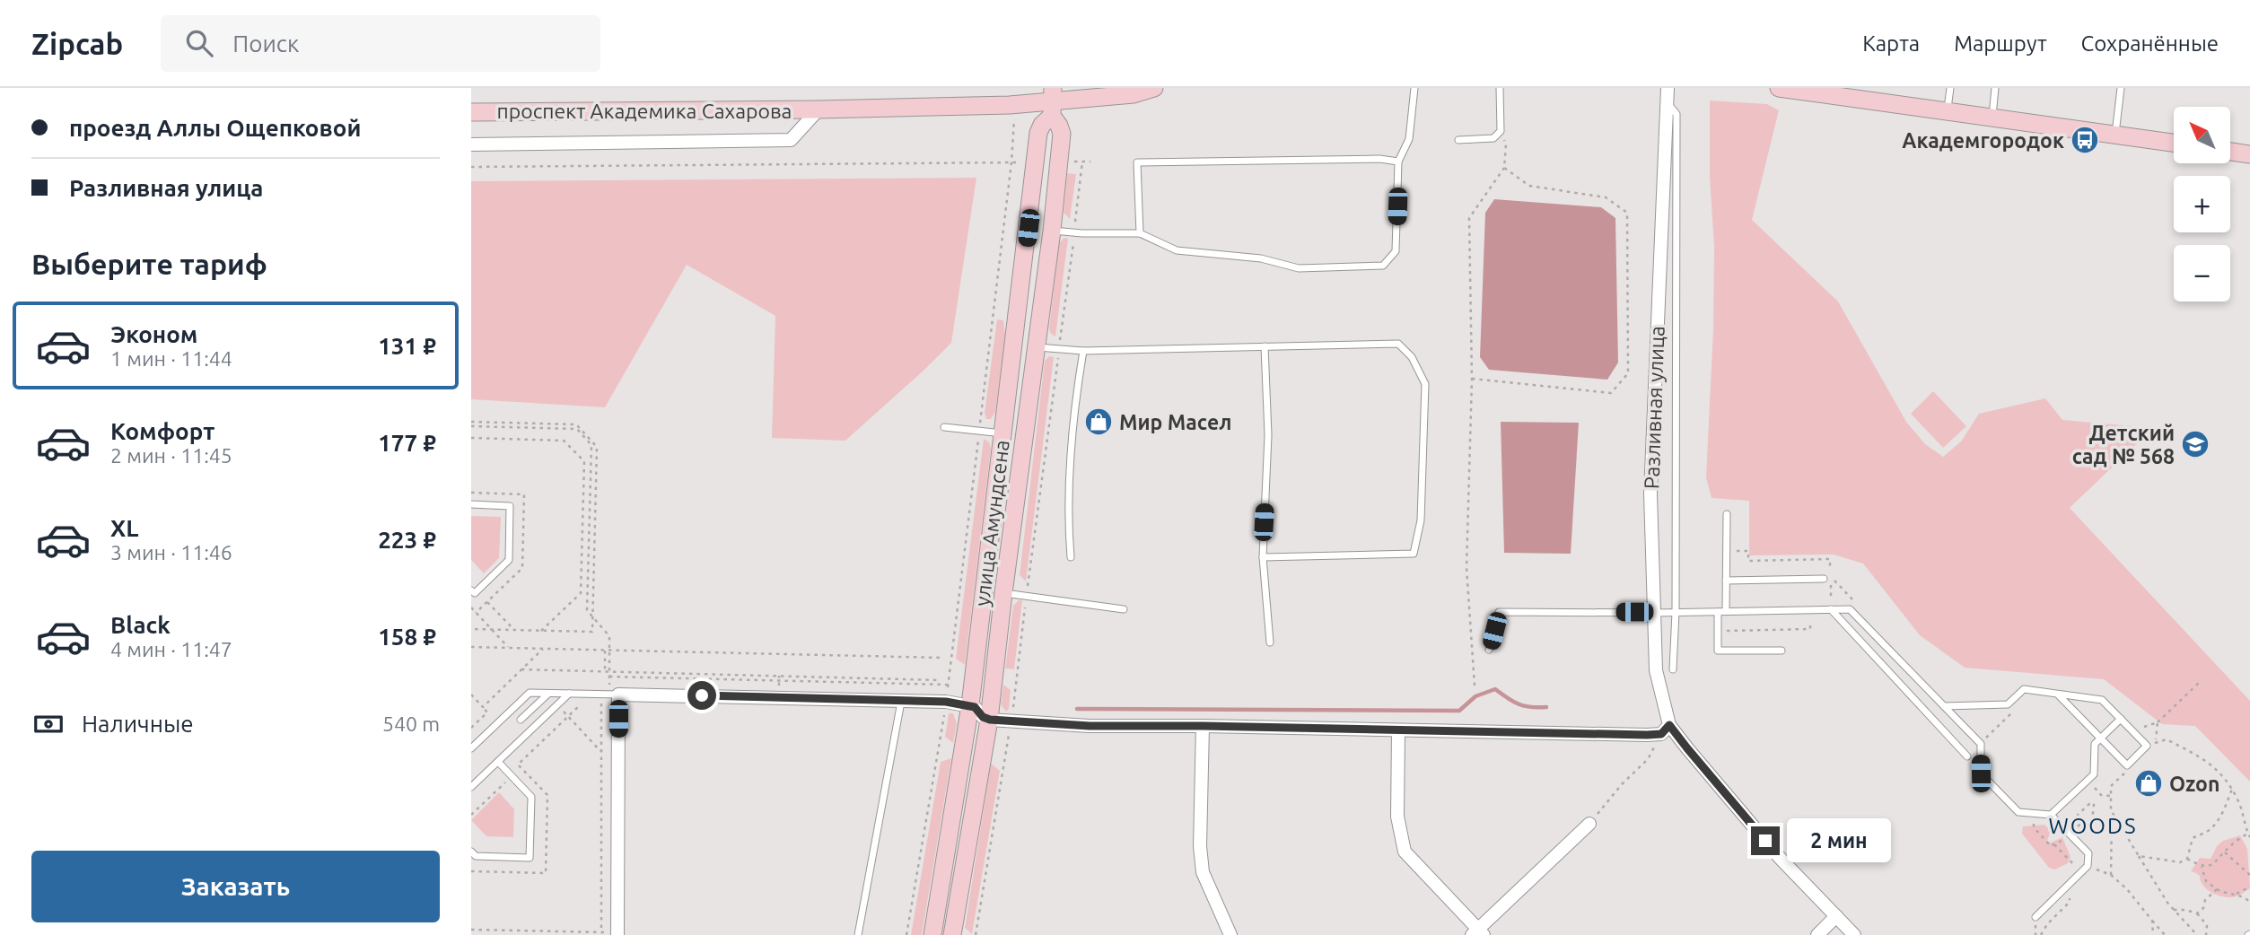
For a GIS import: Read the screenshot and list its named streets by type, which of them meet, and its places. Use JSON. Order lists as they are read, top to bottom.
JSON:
{
  "streets": {
    "street": ["проспект Академика Сахарова", "Разливная улица", "улица Амундсена"]
  },
  "crossings": [
    ["проспект Академика Сахарова", "улица Амундсена"]
  ],
  "districts": ["WOODS"],
  "places": {
    "bus stop": ["Академгородок"],
    "shop": ["Мир Масел", "Ozon"],
    "school or university": ["Детский сад № 568"]
  },
  "north": "top left",
  "page": {
    "header": "Zipcab",
    "search": "Поиск",
    "nav": ["Карта", "Маршрут", "Сохранённые"],
    "banner": ["проезд Аллы Ощепковой", "Разливная улица"],
    "map_buttons": ["+", "−"],
    "heading": "Выберите тариф",
    "list": [
      {
        "name": "Эконом",
        "note": "1 мин · 11:44",
        "value": "131 ₽"
      },
      {
        "name": "Комфорт",
        "note": "2 мин · 11:45",
        "value": "177 ₽"
      },
      {
        "name": "XL",
        "note": "3 мин · 11:46",
        "value": "223 ₽"
      },
      {
        "name": "Black",
        "note": "4 мин · 11:47",
        "value": "158 ₽"
      }
    ],
    "pay": ["Наличные", "540 m"],
    "bubble": "2 мин",
    "buttons": "Заказать"
  }
}
